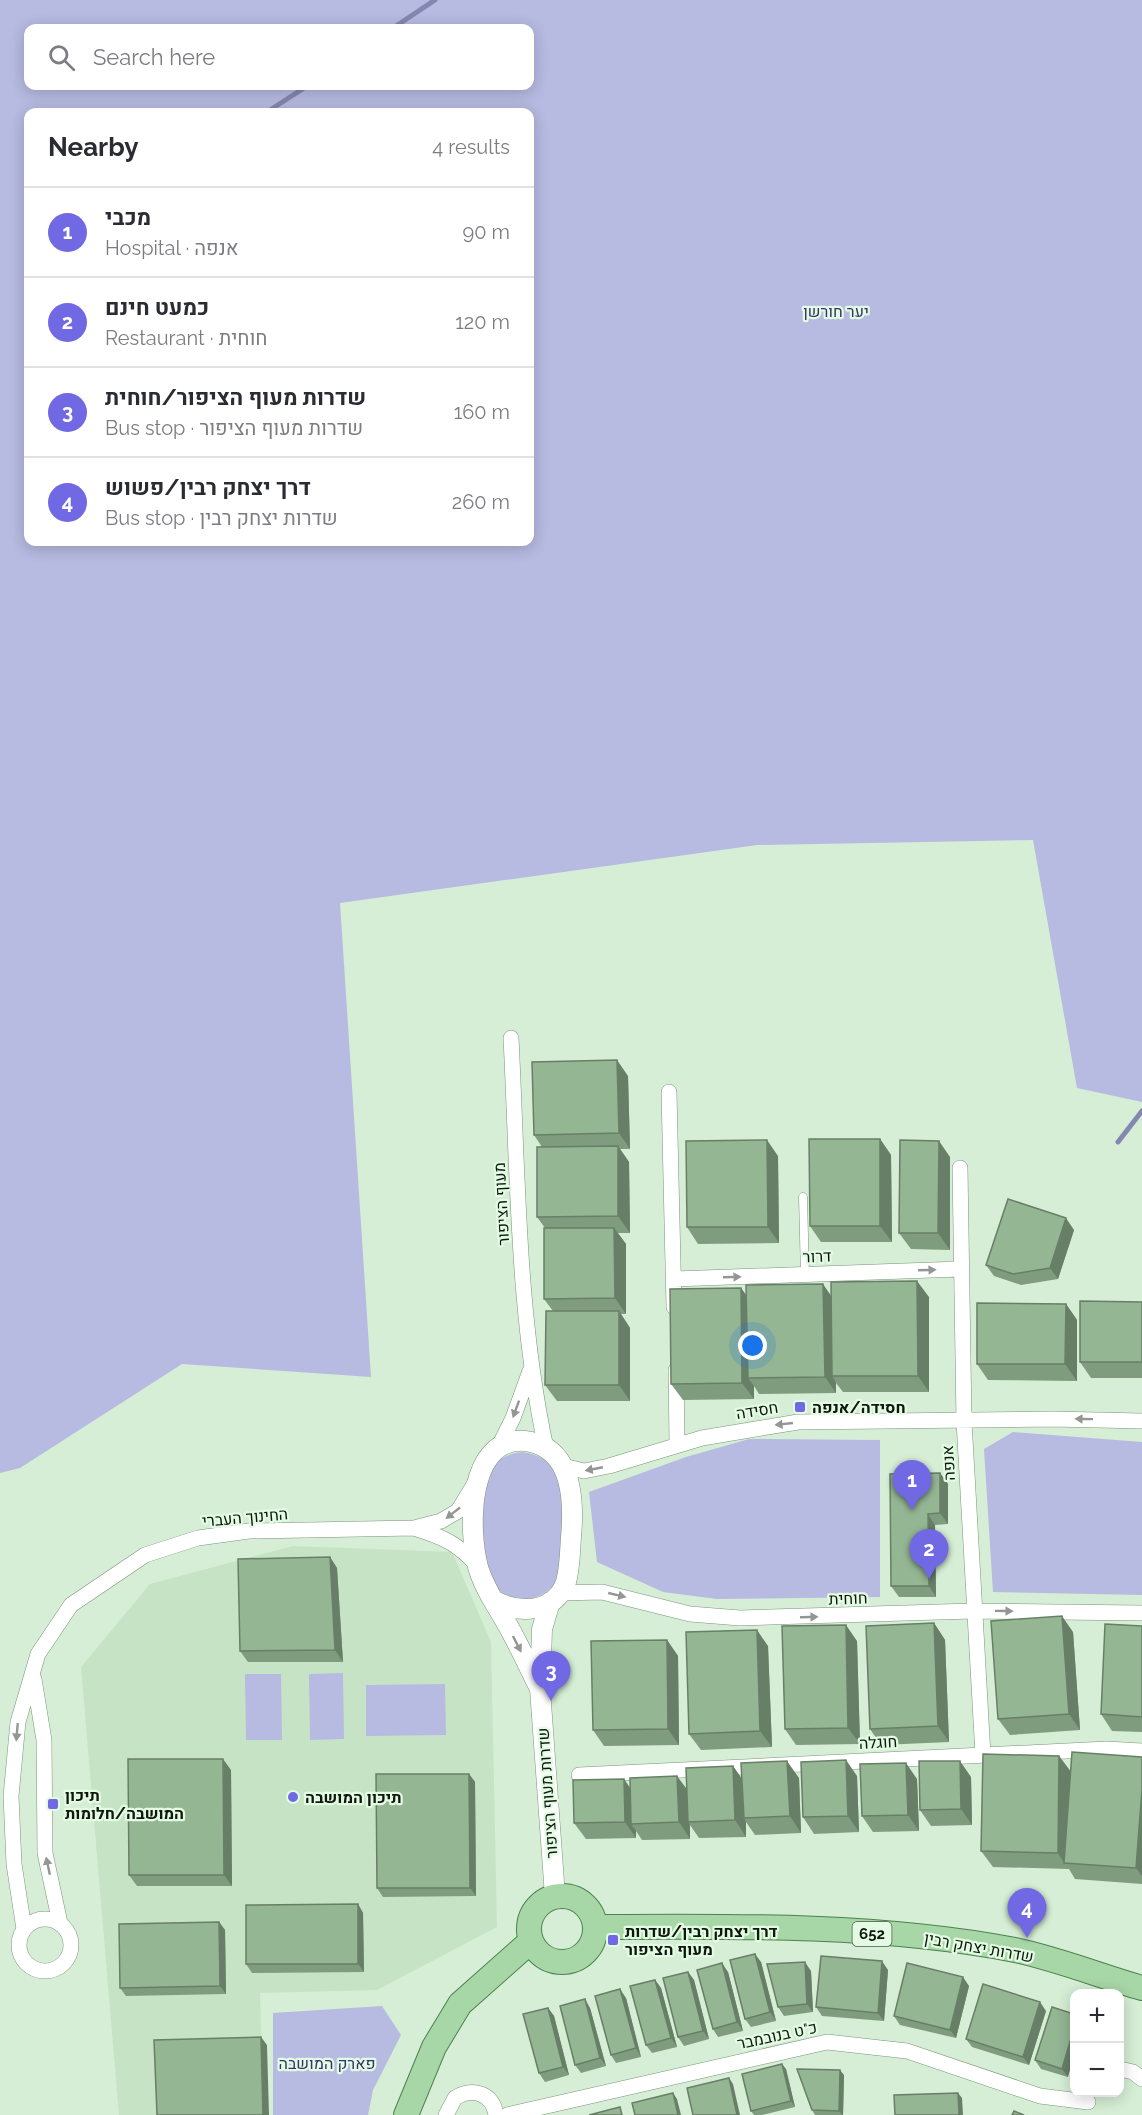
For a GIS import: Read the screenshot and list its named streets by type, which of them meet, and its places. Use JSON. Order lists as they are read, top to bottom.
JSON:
{
  "streets": {
    "main road": ["652", "שדרות יצחק רבין"],
    "street": [
      "מעוף הציפור",
      "דרור",
      "חסידה",
      "אנפה",
      "החינוך העברי",
      "חוחית",
      "חוגלה",
      "שדרות מעוף הציפור",
      "כ\"ט בנובמבר"
    ]
  },
  "crossings": [
    ["מעוף הציפור", "חסידה"],
    ["מעוף הציפור", "החינוך העברי"],
    ["מעוף הציפור", "חוחית"],
    ["מעוף הציפור", "שדרות מעוף הציפור"],
    ["דרור", "אנפה"],
    ["חסידה", "אנפה"],
    ["חסידה", "החינוך העברי"],
    ["חסידה", "חוחית"],
    ["חסידה", "שדרות מעוף הציפור"],
    ["אנפה", "חוחית"],
    ["אנפה", "חוגלה"],
    ["החינוך העברי", "חוחית"],
    ["החינוך העברי", "שדרות מעוף הציפור"],
    ["חוחית", "שדרות מעוף הציפור"],
    ["שדרות מעוף הציפור", "שדרות יצחק רבין"]
  ],
  "one_way": ["דרור", "חסידה", "חוחית"],
  "parks": ["יער חורשן", "פארק המושבה"],
  "places": {
    "transit": ["חסידה/אנפה", "תיכון המושבה/חלומות", "דרך יצחק רבין/שדרות מעוף הציפור"],
    "other": ["תיכון המושבה"]
  },
  "page": {
    "search": "Search here",
    "heading": ["Nearby", "4 results"],
    "list": [
      {
        "mark": "1",
        "name": "מכבי",
        "note": "Hospital · אנפה",
        "value": "90 m"
      },
      {
        "mark": "2",
        "name": "כמעט חינם",
        "note": "Restaurant · חוחית",
        "value": "120 m"
      },
      {
        "mark": "3",
        "name": "שדרות מעוף הציפור/חוחית",
        "note": "Bus stop · שדרות מעוף הציפור",
        "value": "160 m"
      },
      {
        "mark": "4",
        "name": "דרך יצחק רבין/פשוש",
        "note": "Bus stop · שדרות יצחק רבין",
        "value": "260 m"
      }
    ],
    "pins": [
      "1",
      "2",
      "3",
      "4"
    ],
    "map_buttons": ["+", "−"]
  }
}
